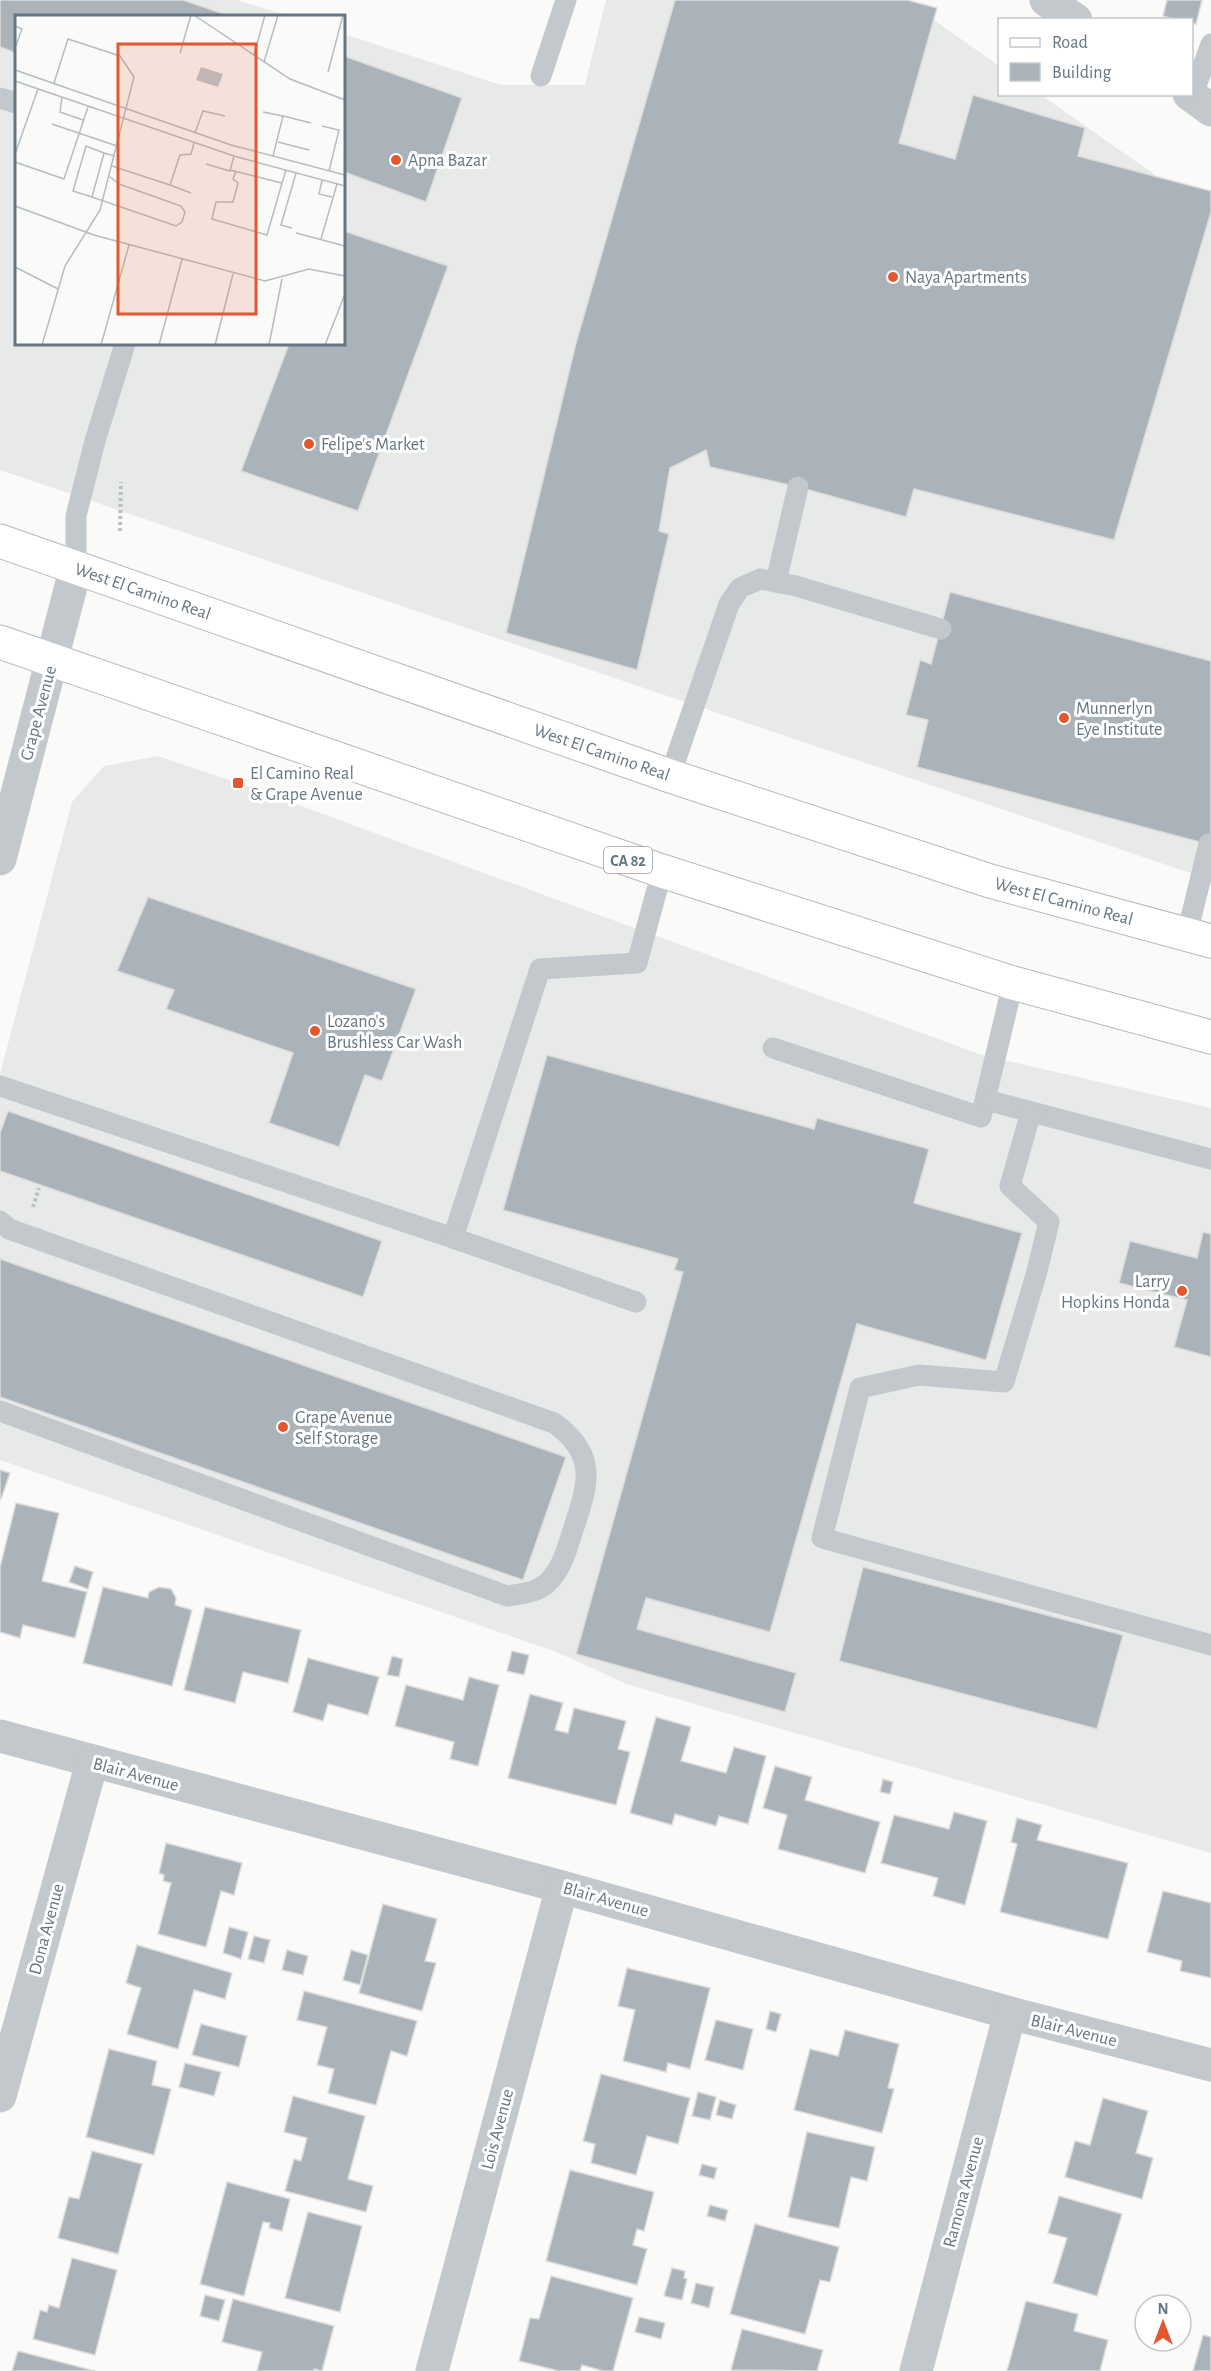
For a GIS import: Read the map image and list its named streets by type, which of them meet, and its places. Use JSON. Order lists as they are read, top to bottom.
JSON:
{
  "streets": {
    "main road": ["West El Camino Real", "CA 82"],
    "street": [
      "Grape Avenue",
      "Blair Avenue",
      "Dona Avenue",
      "Lois Avenue",
      "Ramona Avenue"
    ]
  },
  "crossings": [
    ["West El Camino Real", "Grape Avenue"],
    ["Grape Avenue", "CA 82"],
    ["Blair Avenue", "Dona Avenue"],
    ["Blair Avenue", "Lois Avenue"],
    ["Blair Avenue", "Ramona Avenue"]
  ],
  "places": {
    "other": [
      "Apna Bazar",
      "Naya Apartments",
      "Felipe's Market",
      "Munnerlyn Eye Institute",
      "Lozano's Brushless Car Wash",
      "Larry Hopkins Honda",
      "Grape Avenue Self Storage"
    ],
    "transit": ["El Camino Real & Grape Avenue"]
  },
  "legend": ["Road", "Building"],
  "north": "top"
}
